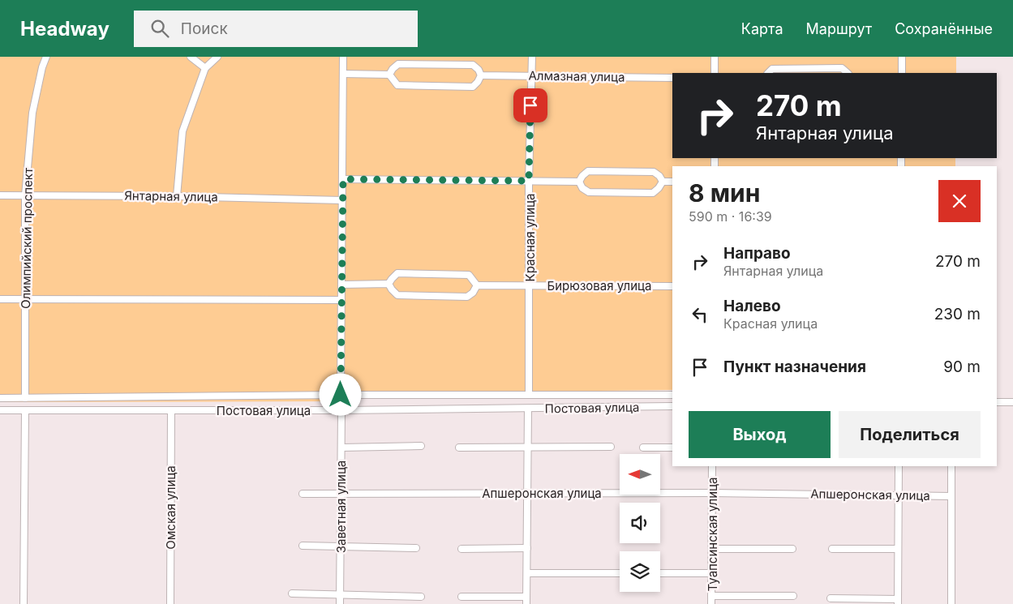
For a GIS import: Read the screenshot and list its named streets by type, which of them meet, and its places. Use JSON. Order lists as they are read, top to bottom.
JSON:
{
  "streets": {
    "street": [
      "Алмазная улица",
      "Янтарная улица",
      "Красная улица",
      "Олимпийский проспект",
      "Бирюзовая улица",
      "Постовая улица",
      "Апшеронская улица",
      "Заветная улица",
      "Омская улица",
      "Туапсинская улица"
    ]
  },
  "crossings": [
    ["Алмазная улица", "Красная улица"],
    ["Янтарная улица", "Олимпийский проспект"],
    ["Красная улица", "Бирюзовая улица"],
    ["Красная улица", "Постовая улица"],
    ["Олимпийский проспект", "Постовая улица"],
    ["Постовая улица", "Заветная улица"],
    ["Постовая улица", "Омская улица"],
    ["Апшеронская улица", "Заветная улица"],
    ["Апшеронская улица", "Туапсинская улица"]
  ],
  "north": "left",
  "page": {
    "header": "Headway",
    "search": "Поиск",
    "nav": ["Карта", "Маршрут", "Сохранённые"],
    "turn": ["270 m", "Янтарная улица"],
    "heading": ["8 мин", "590 m · 16:39"],
    "list": [
      {
        "name": "Направо",
        "note": "Янтарная улица",
        "value": "270 m"
      },
      {
        "name": "Налево",
        "note": "Красная улица",
        "value": "230 m"
      },
      {
        "name": "Пункт назначения",
        "value": "90 m"
      }
    ],
    "buttons": ["Выход", "Поделиться"]
  }
}
